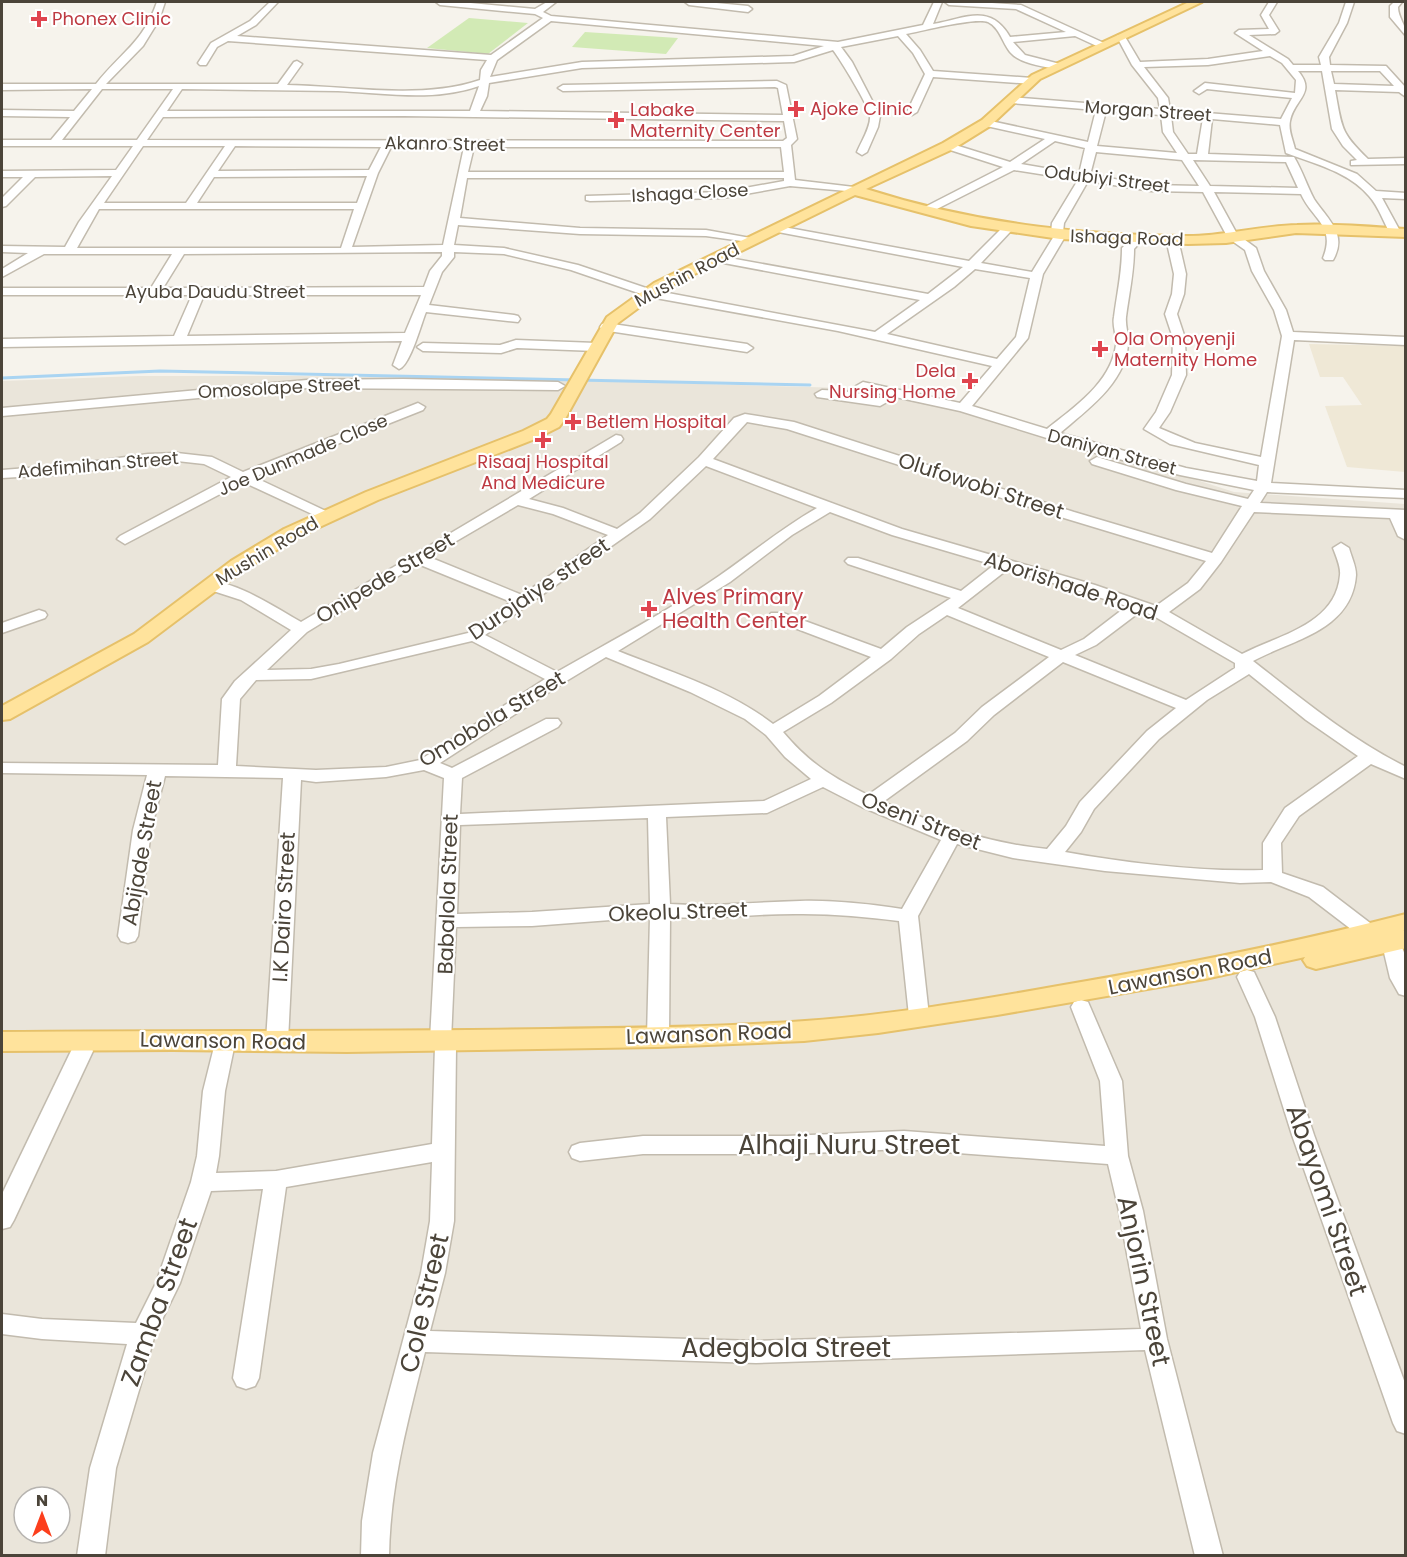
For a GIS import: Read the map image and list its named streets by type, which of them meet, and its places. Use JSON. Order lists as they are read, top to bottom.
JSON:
{
  "streets": {
    "main road": ["Ishaga Road", "Mushin Road", "Lawanson Road"],
    "street": [
      "Morgan Street",
      "Akanro Street",
      "Odubiyi Street",
      "Ishaga Close",
      "Ayuba Daudu Street",
      "Omosolape Street",
      "Daniyan Street",
      "Joe Dunmade Close",
      "Adefimihan Street",
      "Olufowobi Street",
      "Onipede Street",
      "Aborishade Road",
      "Durojaiye street",
      "Omobola Street",
      "Oseni Street",
      "Abijade Street",
      "Babalola Street",
      "I.K Dairo Street",
      "Okeolu Street",
      "Alhaji Nuru Street",
      "Abayomi Street",
      "Anjorin Street",
      "Zamba Street",
      "Cole Street",
      "Adegbola Street"
    ]
  },
  "crossings": [
    ["Morgan Street", "Mushin Road"],
    ["Odubiyi Street", "Mushin Road"],
    ["Ishaga Road", "Mushin Road"],
    ["Mushin Road", "Omosolape Street"],
    ["Mushin Road", "Adefimihan Street"],
    ["Joe Dunmade Close", "Adefimihan Street"],
    ["Olufowobi Street", "Durojaiye street"],
    ["Onipede Street", "Durojaiye street"],
    ["Onipede Street", "Omobola Street"],
    ["Aborishade Road", "Durojaiye street"],
    ["Aborishade Road", "Omobola Street"],
    ["Omobola Street", "Oseni Street"],
    ["Omobola Street", "Abijade Street"],
    ["Omobola Street", "I.K Dairo Street"],
    ["Oseni Street", "Lawanson Road"],
    ["Babalola Street", "Okeolu Street"],
    ["Babalola Street", "Lawanson Road"],
    ["Babalola Street", "Cole Street"],
    ["I.K Dairo Street", "Lawanson Road"],
    ["Lawanson Road", "Abayomi Street"],
    ["Lawanson Road", "Anjorin Street"],
    ["Lawanson Road", "Zamba Street"],
    ["Lawanson Road", "Cole Street"],
    ["Alhaji Nuru Street", "Anjorin Street"],
    ["Anjorin Street", "Adegbola Street"],
    ["Cole Street", "Adegbola Street"]
  ],
  "places": {
    "health": [
      "Phonex Clinic",
      "Ajoke Clinic",
      "Labake Maternity Center",
      "Ola Omoyenji Maternity Home",
      "Dela Nursing Home",
      "Betlem Hospital",
      "Risaaj Hospital And Medicure",
      "Alves Primary Health Center"
    ]
  },
  "north": "top"
}
